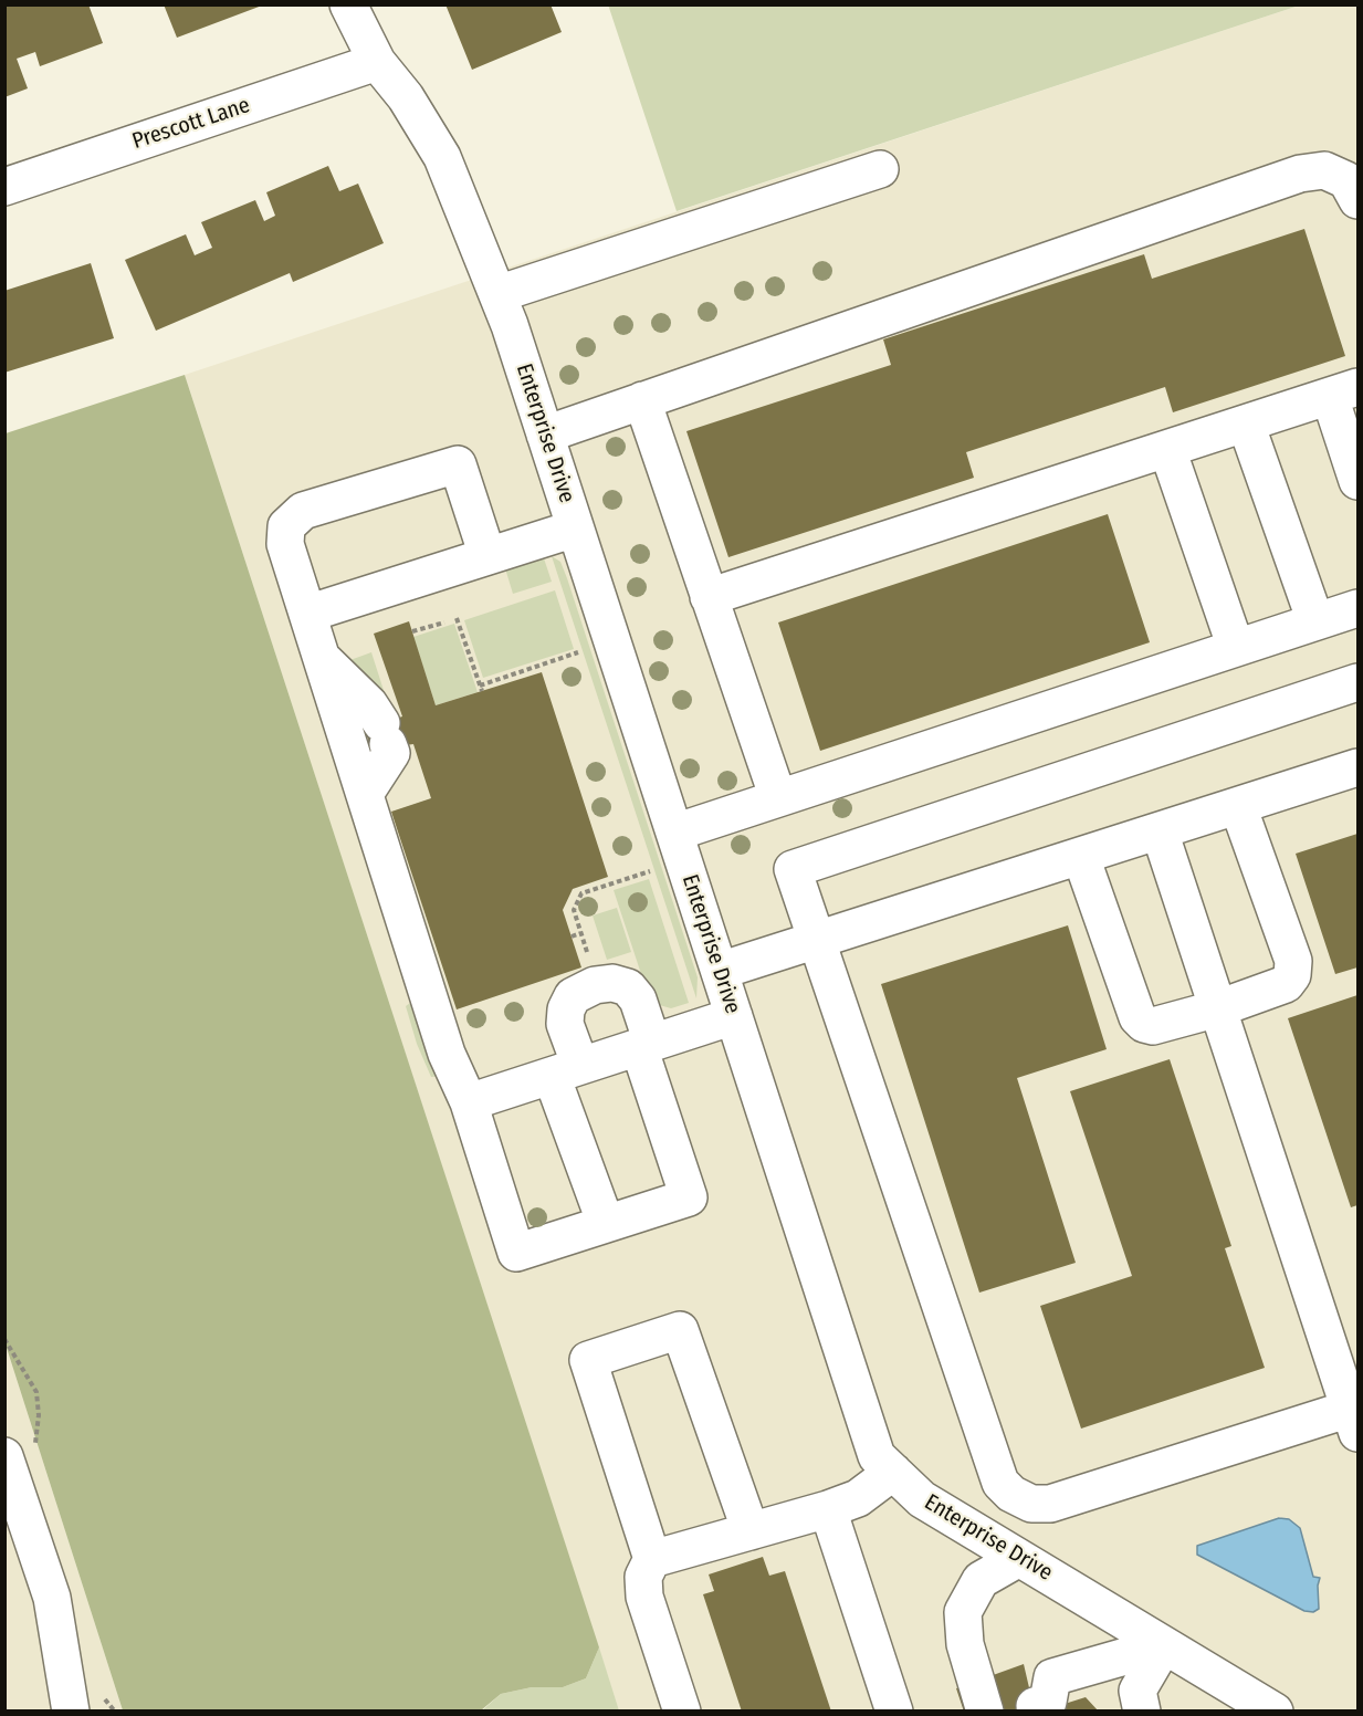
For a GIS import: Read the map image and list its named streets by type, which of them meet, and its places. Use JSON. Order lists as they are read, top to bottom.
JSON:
{
  "streets": {
    "street": ["Prescott Lane", "Enterprise Drive"]
  },
  "crossings": [
    ["Prescott Lane", "Enterprise Drive"]
  ]
}
